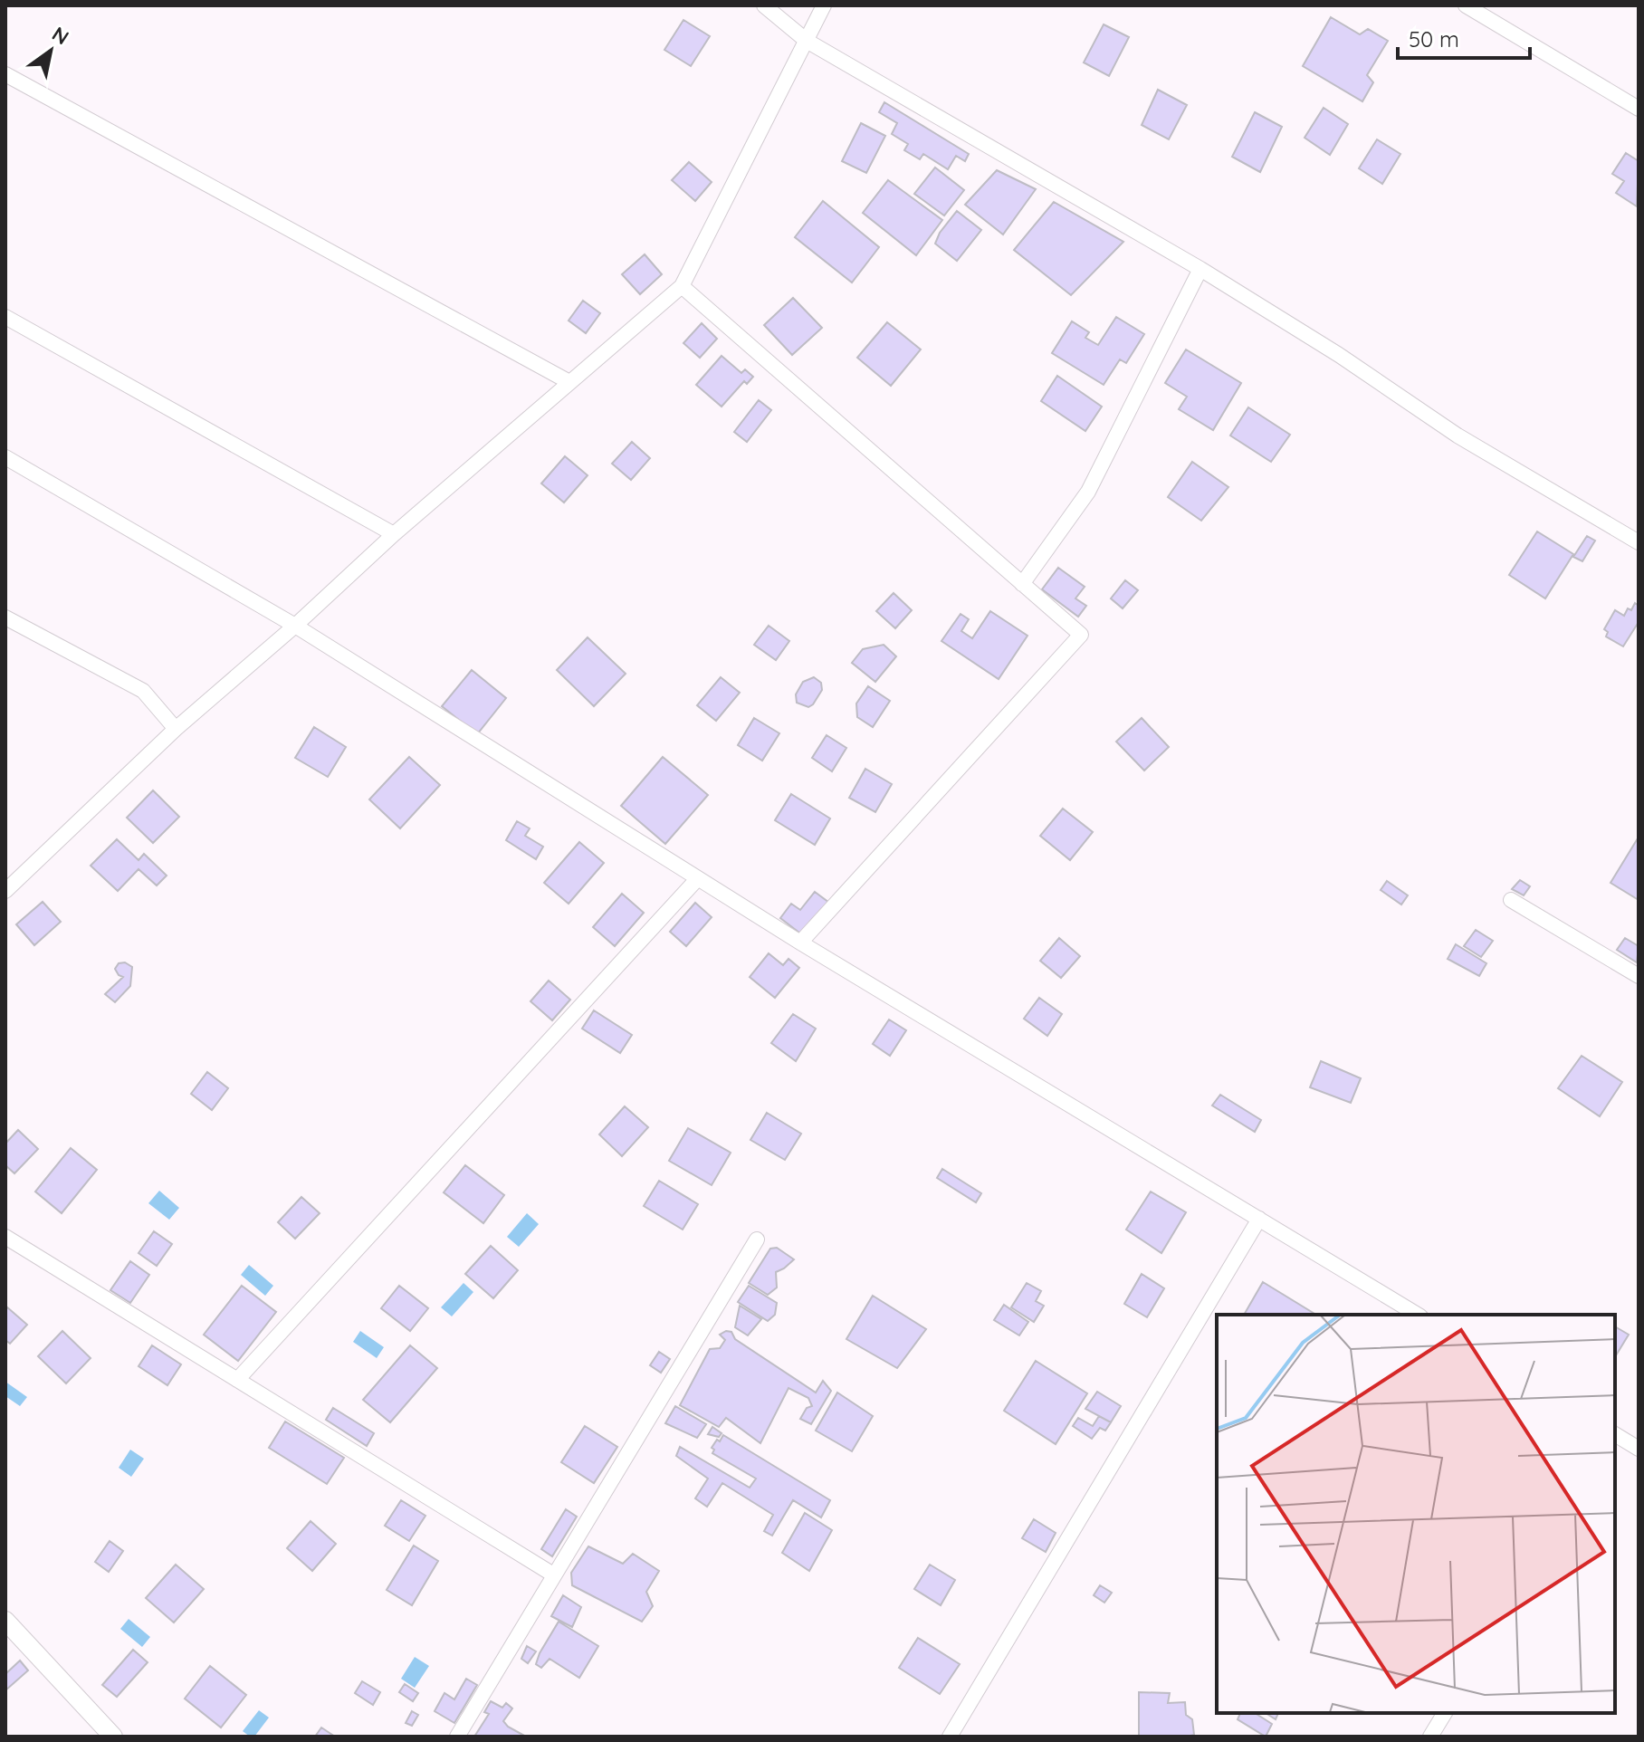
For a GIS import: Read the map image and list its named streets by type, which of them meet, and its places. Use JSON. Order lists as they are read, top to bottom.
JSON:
{
  "scale_bar": "50 m",
  "north": "top right"
}
